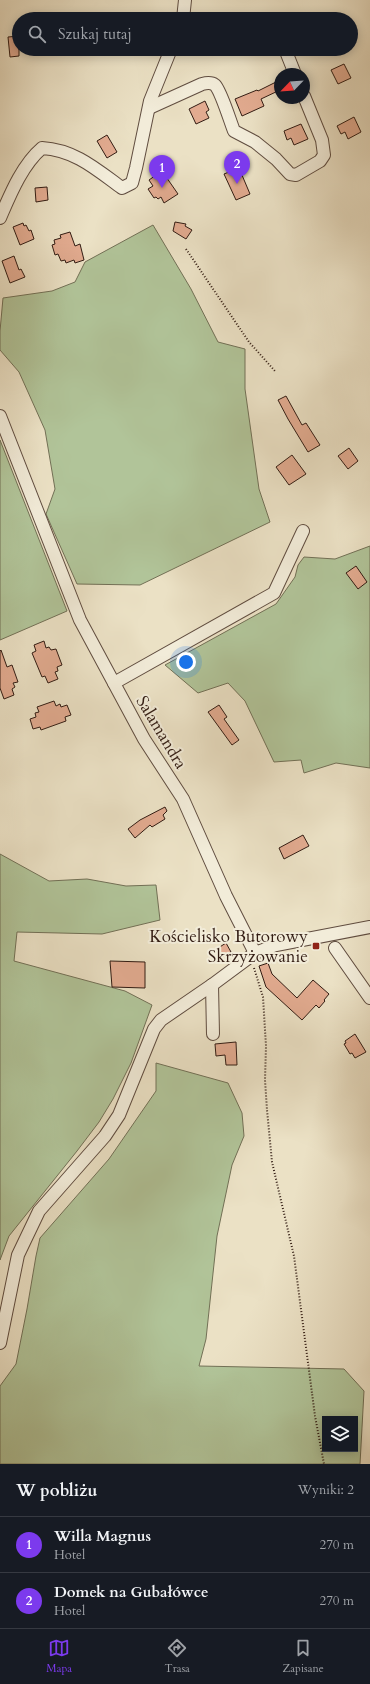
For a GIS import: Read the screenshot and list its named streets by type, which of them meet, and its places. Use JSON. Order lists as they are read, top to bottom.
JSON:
{
  "streets": {
    "street": ["Salamandra"]
  },
  "places": {
    "transit": ["Kościelisko Butorowy Skrzyżowanie"]
  },
  "north": "bottom left",
  "page": {
    "search": "Szukaj tutaj",
    "pins": ["2", "1"],
    "heading": ["W pobliżu", "Wyniki: 2"],
    "list": [
      {
        "mark": "1",
        "name": "Willa Magnus",
        "note": "Hotel",
        "value": "270 m"
      },
      {
        "mark": "2",
        "name": "Domek na Gubałówce",
        "note": "Hotel",
        "value": "270 m"
      }
    ],
    "nav": ["Mapa", "Trasa", "Zapisane"]
  }
}
